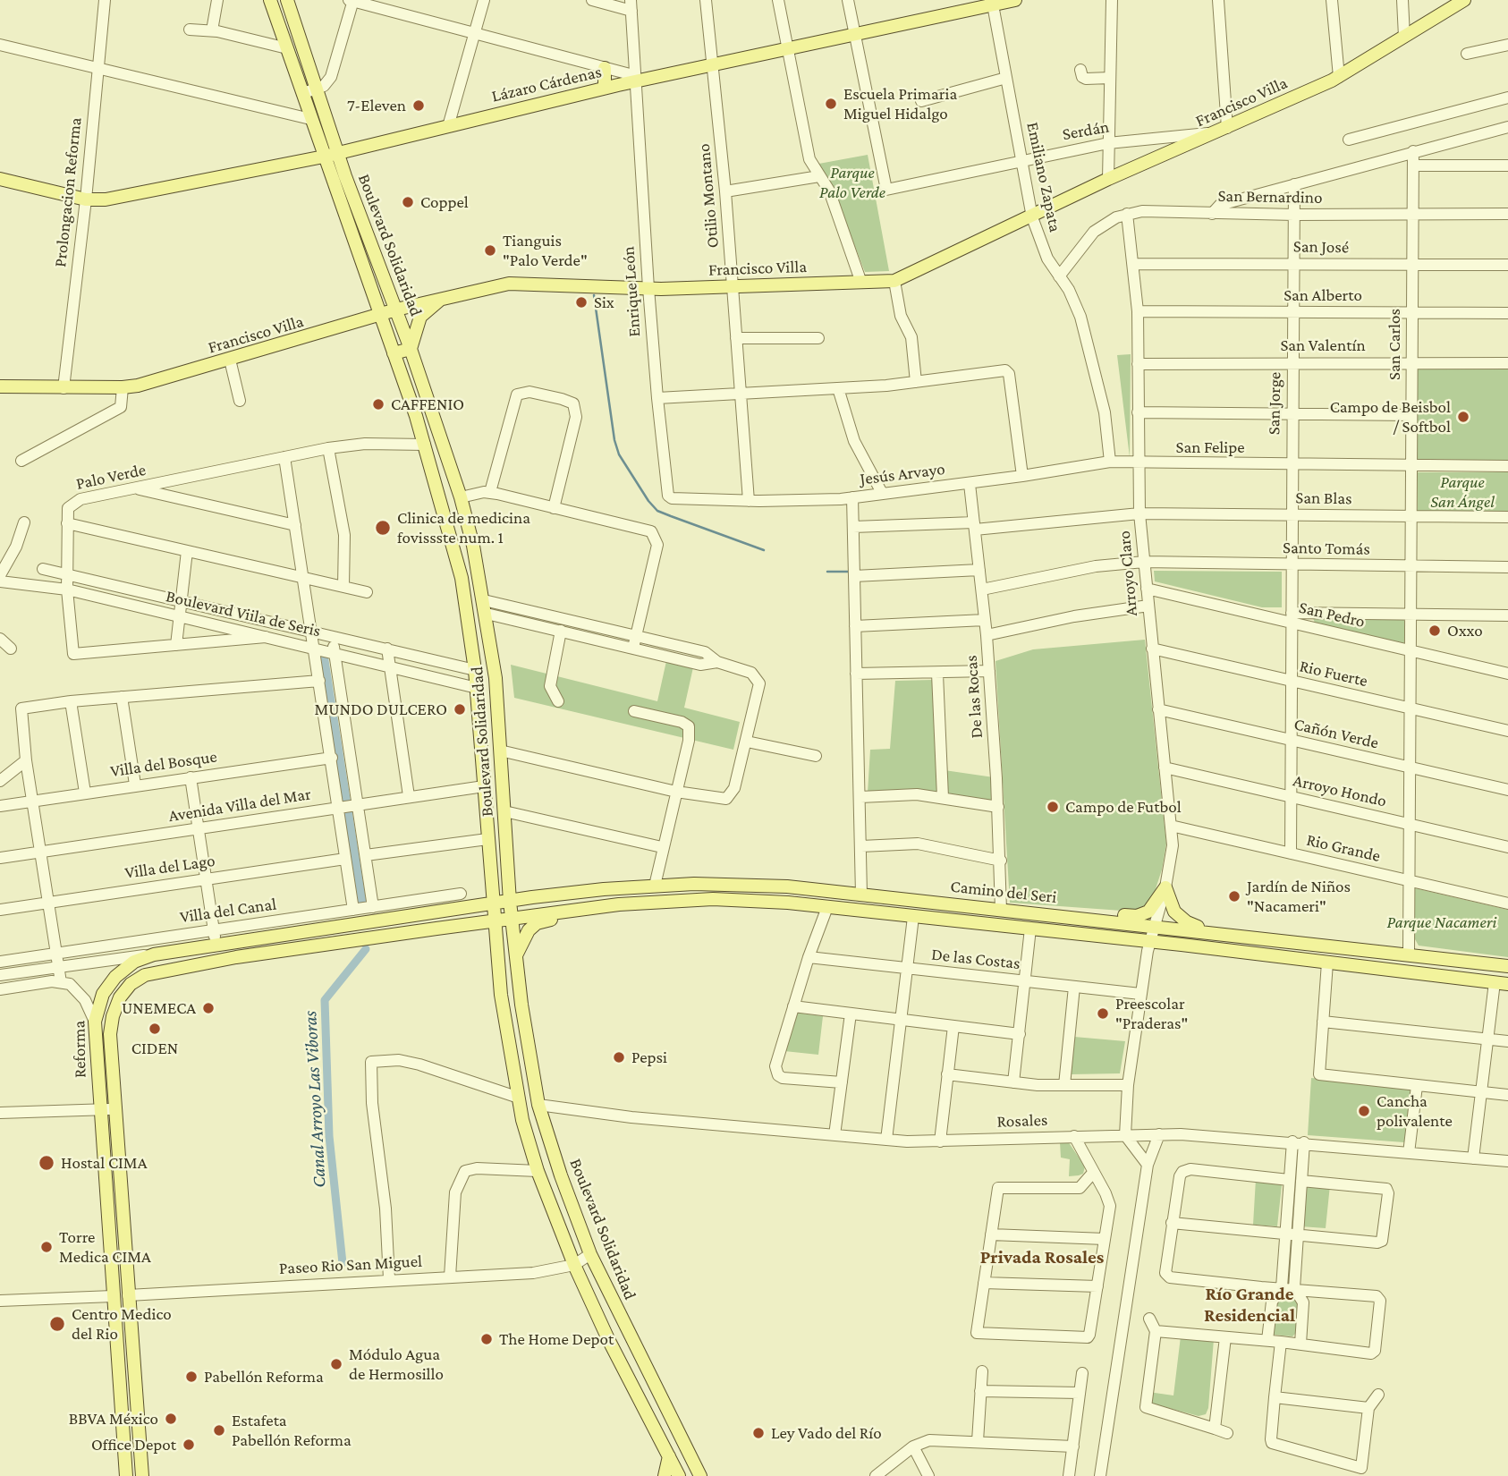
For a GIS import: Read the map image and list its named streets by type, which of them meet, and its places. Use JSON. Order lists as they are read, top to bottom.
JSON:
{
  "streets": {
    "main road": [
      "Lázaro Cárdenas",
      "Francisco Villa",
      "Boulevard Solidaridad",
      "Camino del Seri",
      "Reforma"
    ],
    "street": [
      "Serdán",
      "Emiliano Zapata",
      "Prolongacion Reforma",
      "Otilio Montano",
      "San Bernardino",
      "San José",
      "Enrique León",
      "San Alberto",
      "San Carlos",
      "San Valentín",
      "San Jorge",
      "San Felipe",
      "Jesús Arvayo",
      "Palo Verde",
      "San Blas",
      "Santo Tomás",
      "Arroyo Claro",
      "Boulevard Viila de Seris",
      "San Pedro",
      "Rio Fuerte",
      "De las Rocas",
      "Cañón Verde",
      "Villa del Bosque",
      "Arroyo Hondo",
      "Avenida Villa del Mar",
      "Rio Grande",
      "Villa del Lago",
      "Villa del Canal",
      "De las Costas",
      "Rosales",
      "Paseo Rio San Miguel"
    ]
  },
  "crossings": [
    ["Lázaro Cárdenas", "Serdán"],
    ["Lázaro Cárdenas", "Emiliano Zapata"],
    ["Lázaro Cárdenas", "Prolongacion Reforma"],
    ["Lázaro Cárdenas", "Otilio Montano"],
    ["Lázaro Cárdenas", "Boulevard Solidaridad"],
    ["Lázaro Cárdenas", "Enrique León"],
    ["Francisco Villa", "Serdán"],
    ["Francisco Villa", "Emiliano Zapata"],
    ["Francisco Villa", "Prolongacion Reforma"],
    ["Francisco Villa", "Otilio Montano"],
    ["Francisco Villa", "Boulevard Solidaridad"],
    ["Francisco Villa", "Enrique León"],
    ["Serdán", "Emiliano Zapata"],
    ["Emiliano Zapata", "San Bernardino"],
    ["Emiliano Zapata", "Jesús Arvayo"],
    ["Otilio Montano", "Jesús Arvayo"],
    ["San Bernardino", "San Carlos"],
    ["San Bernardino", "San Jorge"],
    ["San Bernardino", "Arroyo Claro"],
    ["Boulevard Solidaridad", "Palo Verde"],
    ["Boulevard Solidaridad", "Boulevard Viila de Seris"],
    ["Boulevard Solidaridad", "Avenida Villa del Mar"],
    ["Boulevard Solidaridad", "Camino del Seri"],
    ["Boulevard Solidaridad", "Reforma"],
    ["Boulevard Solidaridad", "Rosales"],
    ["Boulevard Solidaridad", "Paseo Rio San Miguel"],
    ["San José", "San Carlos"],
    ["San José", "San Jorge"],
    ["San José", "Arroyo Claro"],
    ["Enrique León", "Jesús Arvayo"],
    ["San Alberto", "San Carlos"],
    ["San Alberto", "San Jorge"],
    ["San Alberto", "Arroyo Claro"],
    ["San Carlos", "San Valentín"],
    ["San Carlos", "San Felipe"],
    ["San Carlos", "San Blas"],
    ["San Carlos", "Santo Tomás"],
    ["San Carlos", "San Pedro"],
    ["San Carlos", "Rio Fuerte"],
    ["San Carlos", "Cañón Verde"],
    ["San Carlos", "Arroyo Hondo"],
    ["San Carlos", "Rio Grande"],
    ["San Carlos", "Camino del Seri"],
    ["San Valentín", "San Jorge"],
    ["San Valentín", "Arroyo Claro"],
    ["San Jorge", "San Felipe"],
    ["San Jorge", "San Blas"],
    ["San Jorge", "Santo Tomás"],
    ["San Jorge", "San Pedro"],
    ["San Jorge", "Rio Fuerte"],
    ["San Jorge", "Cañón Verde"],
    ["San Jorge", "Arroyo Hondo"],
    ["San Jorge", "Rio Grande"],
    ["San Felipe", "Jesús Arvayo"],
    ["San Felipe", "Arroyo Claro"],
    ["Jesús Arvayo", "Arroyo Claro"],
    ["Jesús Arvayo", "De las Rocas"],
    ["San Blas", "Arroyo Claro"],
    ["San Blas", "De las Rocas"],
    ["Santo Tomás", "Arroyo Claro"],
    ["Santo Tomás", "De las Rocas"],
    ["Arroyo Claro", "San Pedro"],
    ["Arroyo Claro", "Rio Fuerte"],
    ["Arroyo Claro", "Cañón Verde"],
    ["Arroyo Claro", "Arroyo Hondo"],
    ["Arroyo Claro", "Rio Grande"],
    ["Arroyo Claro", "Camino del Seri"],
    ["Arroyo Claro", "De las Costas"],
    ["Arroyo Claro", "Rosales"],
    ["De las Rocas", "Camino del Seri"],
    ["Camino del Seri", "Reforma"],
    ["Reforma", "Paseo Rio San Miguel"]
  ],
  "districts": ["Privada Rosales", "Río Grande Residencial"],
  "water": ["Canal Arroyo Las Viboras"],
  "parks": ["Parque Palo Verde", "Parque San Ángel", "Parque Nacameri"],
  "places": [
    "Escuela Primaria Miguel Hidalgo",
    "7-Eleven",
    "Coppel",
    "Tianguis \"Palo Verde\"",
    "Six",
    "CAFFENIO",
    "Campo de Beisbol / Softbol",
    "Clinica de medicina fovissste num. 1",
    "Oxxo",
    "MUNDO DULCERO",
    "Campo de Futbol",
    "Jardín de Niños \"Nacameri\"",
    "UNEMECA",
    "Preescolar \"Praderas\"",
    "CIDEN",
    "Pepsi",
    "Cancha polivalente",
    "Hostal CIMA",
    "Torre Medica CIMA",
    "Centro Medico del Rio",
    "The Home Depot",
    "Módulo Agua de Hermosillo",
    "Pabellón Reforma",
    "BBVA México",
    "Estafeta Pabellón Reforma",
    "Ley Vado del Río",
    "Office Depot"
  ]
}
